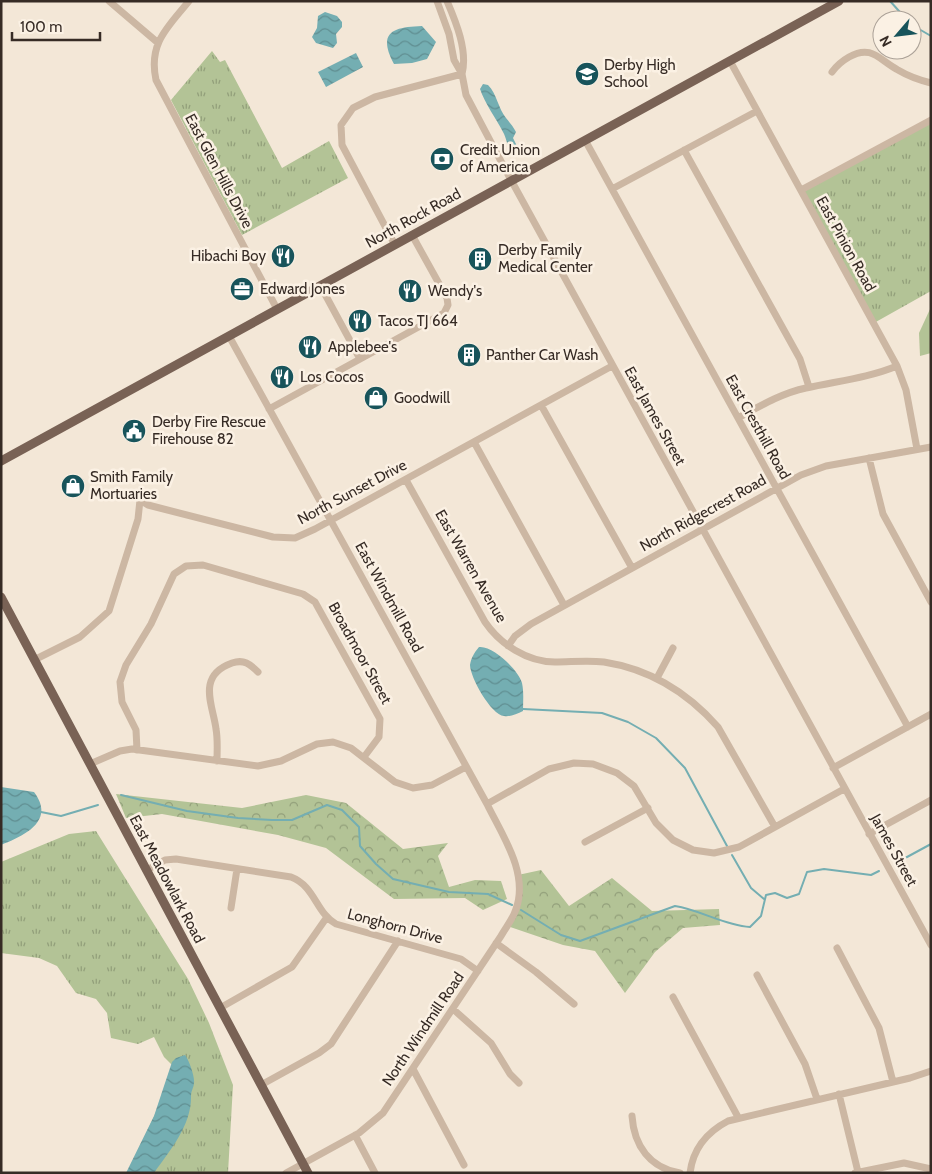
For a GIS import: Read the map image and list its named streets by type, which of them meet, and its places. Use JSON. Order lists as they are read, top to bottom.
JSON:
{
  "streets": {
    "main road": ["North Rock Road", "East Meadowlark Road"],
    "street": [
      "East Glen Hills Drive",
      "East Pinion Road",
      "East James Street",
      "East Cresthill Road",
      "North Sunset Drive",
      "North Ridgecrest Road",
      "East Warren Avenue",
      "East Windmill Road",
      "Broadmoor Street",
      "James Street",
      "Longhorn Drive",
      "North Windmill Road"
    ]
  },
  "crossings": [
    ["East Glen Hills Drive", "North Rock Road"],
    ["North Rock Road", "East Pinion Road"],
    ["North Rock Road", "East James Street"],
    ["North Rock Road", "East Cresthill Road"],
    ["North Rock Road", "East Windmill Road"],
    ["East Pinion Road", "North Ridgecrest Road"],
    ["East James Street", "North Sunset Drive"],
    ["East James Street", "North Ridgecrest Road"],
    ["East James Street", "James Street"],
    ["East Cresthill Road", "North Ridgecrest Road"],
    ["North Sunset Drive", "East Warren Avenue"],
    ["North Sunset Drive", "East Windmill Road"],
    ["North Sunset Drive", "East Meadowlark Road"],
    ["North Ridgecrest Road", "East Warren Avenue"],
    ["East Windmill Road", "North Windmill Road"],
    ["East Meadowlark Road", "Longhorn Drive"],
    ["East Meadowlark Road", "North Windmill Road"],
    ["Longhorn Drive", "North Windmill Road"]
  ],
  "places": {
    "school or university": ["Derby High School"],
    "bank": ["Credit Union of America"],
    "restaurant": [
      "Hibachi Boy",
      "Wendy's",
      "Tacos TJ 664",
      "Applebee's",
      "Los Cocos"
    ],
    "building": ["Derby Family Medical Center", "Panther Car Wash"],
    "office": ["Edward Jones"],
    "shop": ["Goodwill", "Smith Family Mortuaries"],
    "public building": ["Derby Fire Rescue Firehouse 82"]
  },
  "scale_bar": "100 m",
  "north": "bottom left"
}
